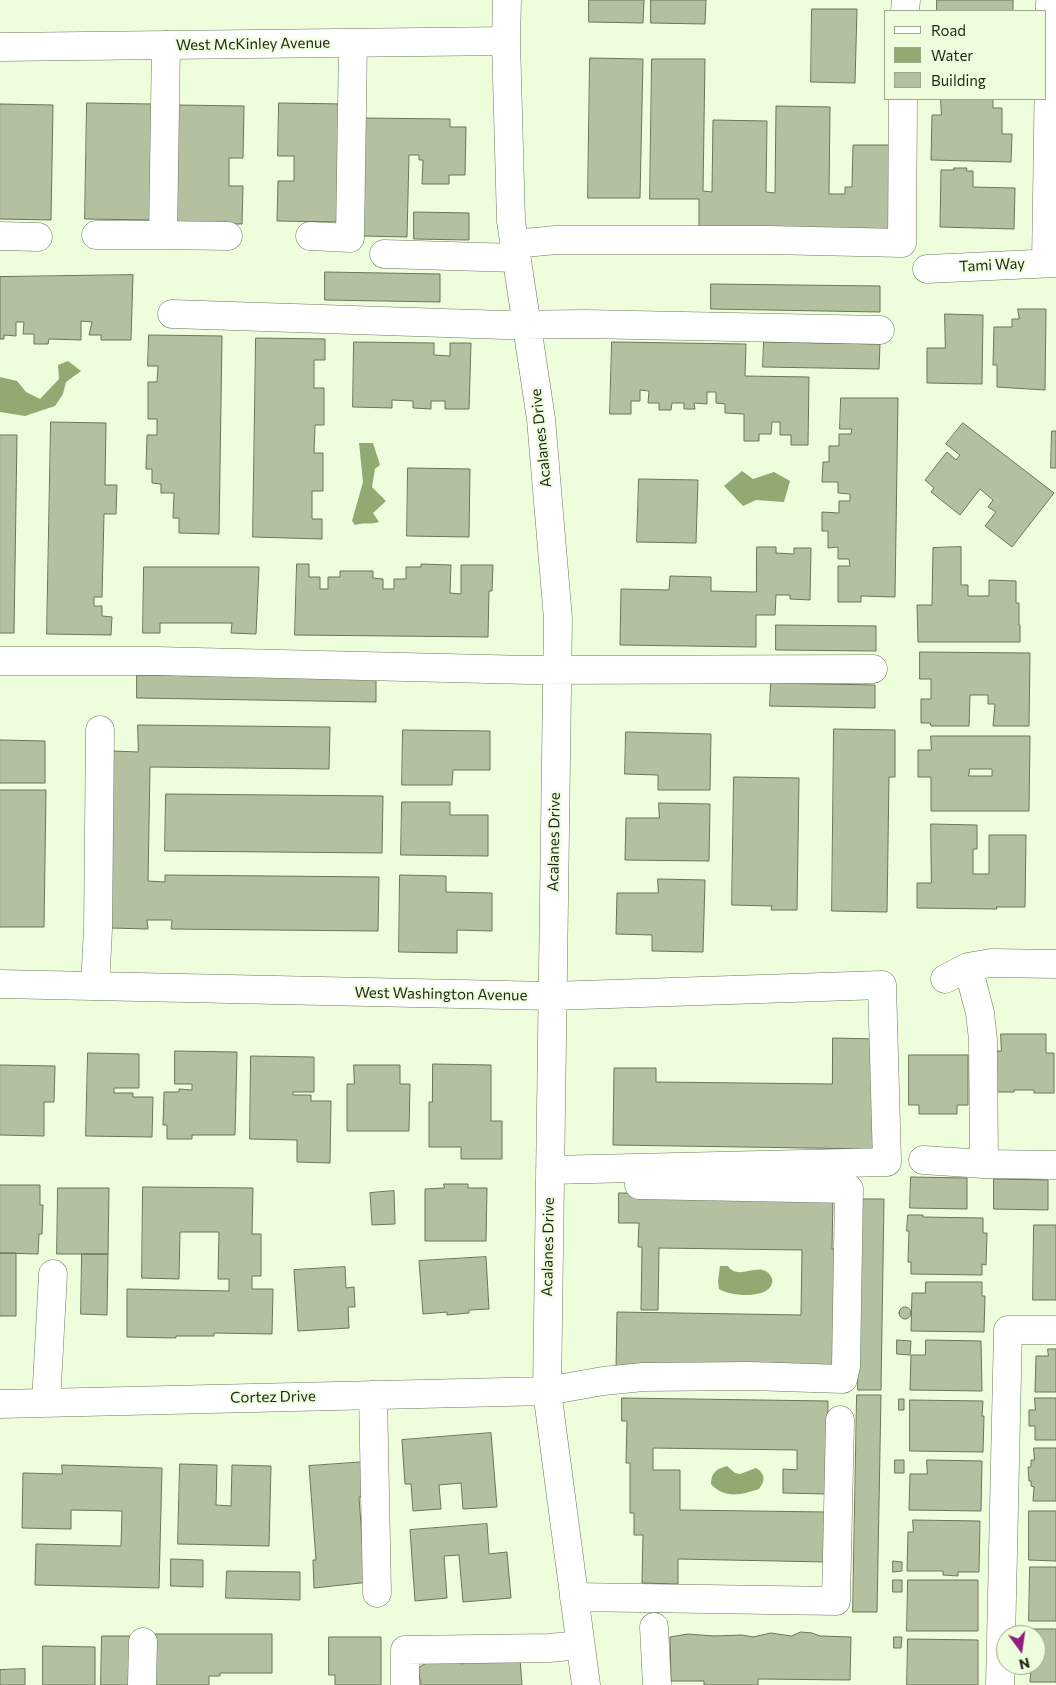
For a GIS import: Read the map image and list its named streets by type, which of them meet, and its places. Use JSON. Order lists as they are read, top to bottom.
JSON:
{
  "streets": {
    "street": [
      "West McKinley Avenue",
      "Tami Way",
      "Acalanes Drive",
      "West Washington Avenue",
      "Cortez Drive"
    ]
  },
  "crossings": [
    ["West McKinley Avenue", "Acalanes Drive"],
    ["Acalanes Drive", "West Washington Avenue"],
    ["Acalanes Drive", "Cortez Drive"],
    ["West Washington Avenue", "Cortez Drive"]
  ],
  "legend": ["Road", "Water", "Building"],
  "north": "bottom"
}
